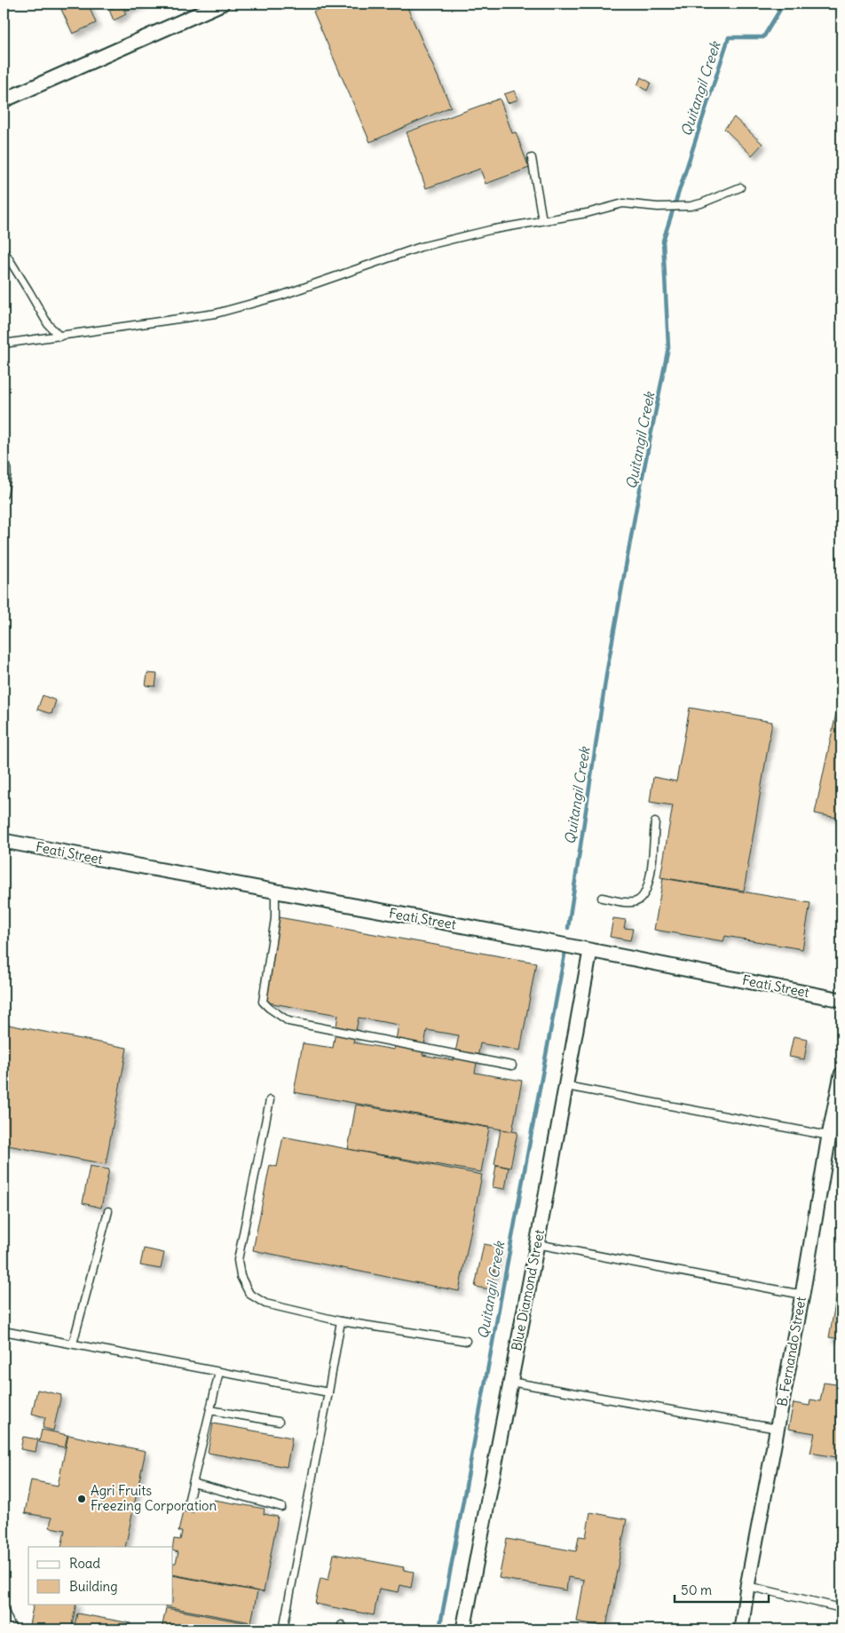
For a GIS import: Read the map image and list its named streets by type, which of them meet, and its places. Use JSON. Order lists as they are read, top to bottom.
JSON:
{
  "streets": {
    "street": ["Feati Street", "Blue Diamond Street", "B. Fernando Street"]
  },
  "crossings": [
    ["Feati Street", "Blue Diamond Street"]
  ],
  "water": ["Quitangil Creek"],
  "places": ["Agri Fruits Freezing Corporation"],
  "legend": ["Road", "Building"],
  "scale_bar": "50 m"
}
